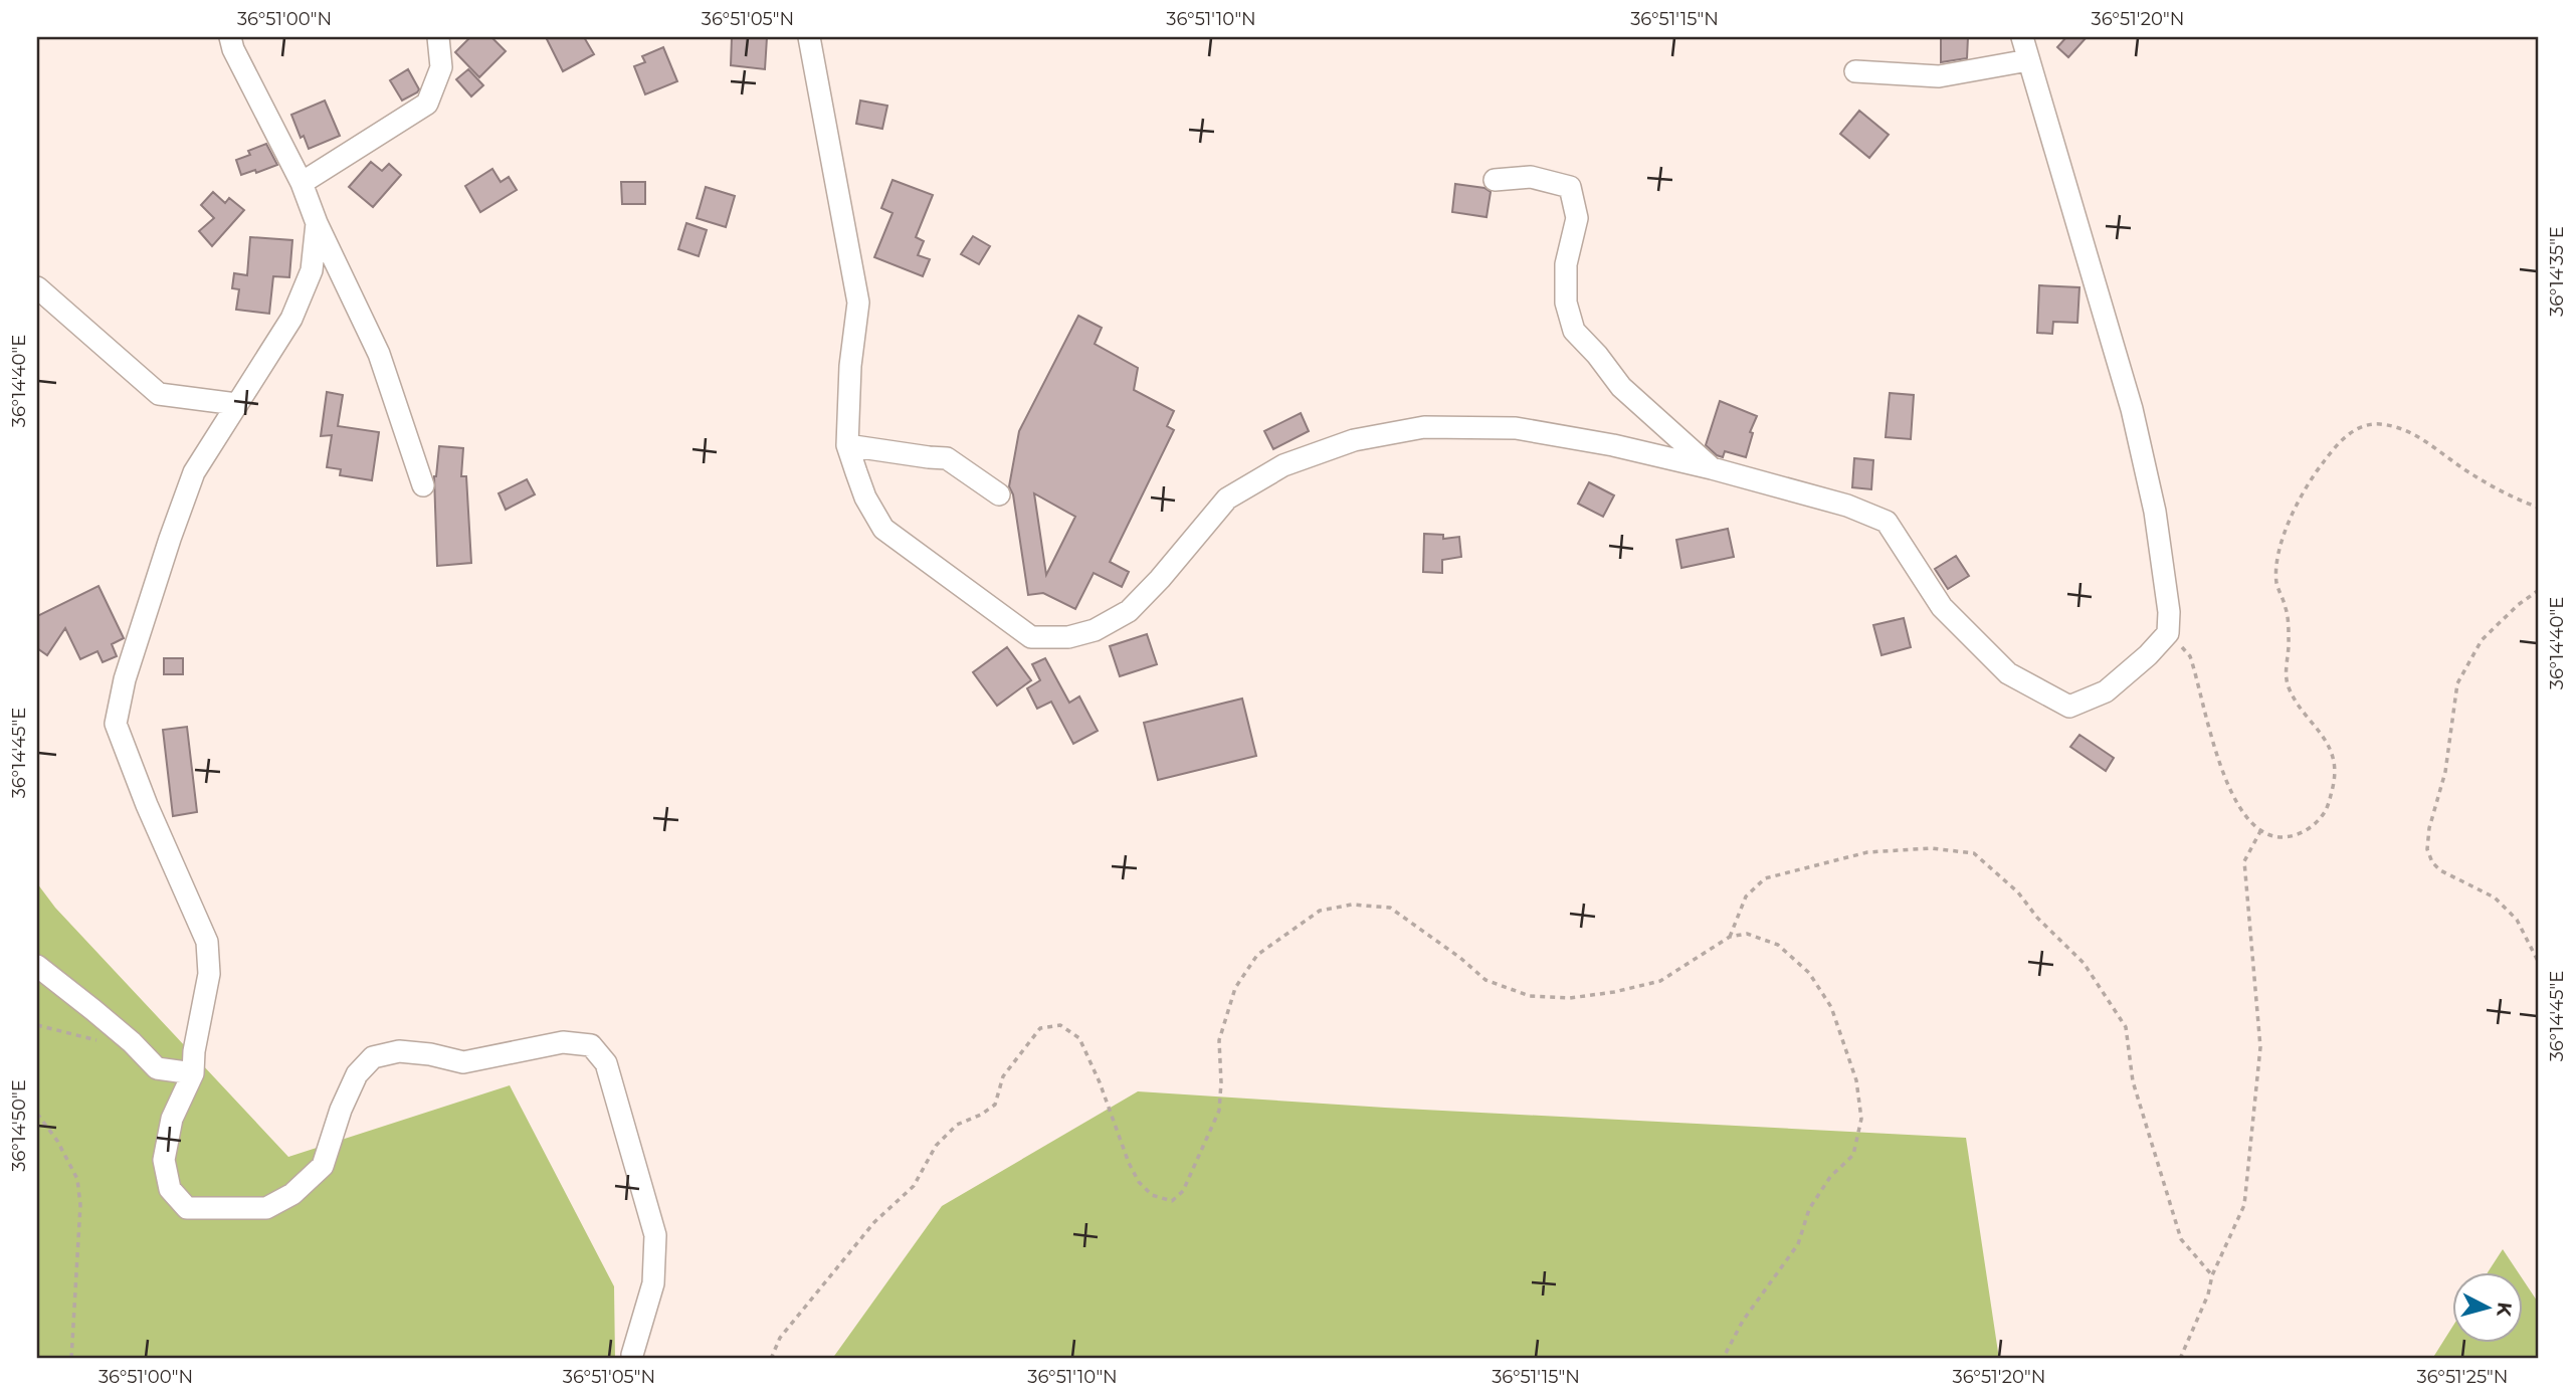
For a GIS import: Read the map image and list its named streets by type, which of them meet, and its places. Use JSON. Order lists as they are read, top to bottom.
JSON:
{
  "north": "right",
  "coordinates": [
    "36°51'00\"N",
    "36°51'05\"N",
    "36°51'10\"N",
    "36°51'15\"N",
    "36°51'20\"N",
    "36°14'35\"E",
    "36°14'40\"E",
    "36°14'45\"E",
    "36°14'50\"E",
    "36°51'25\"N"
  ]
}
